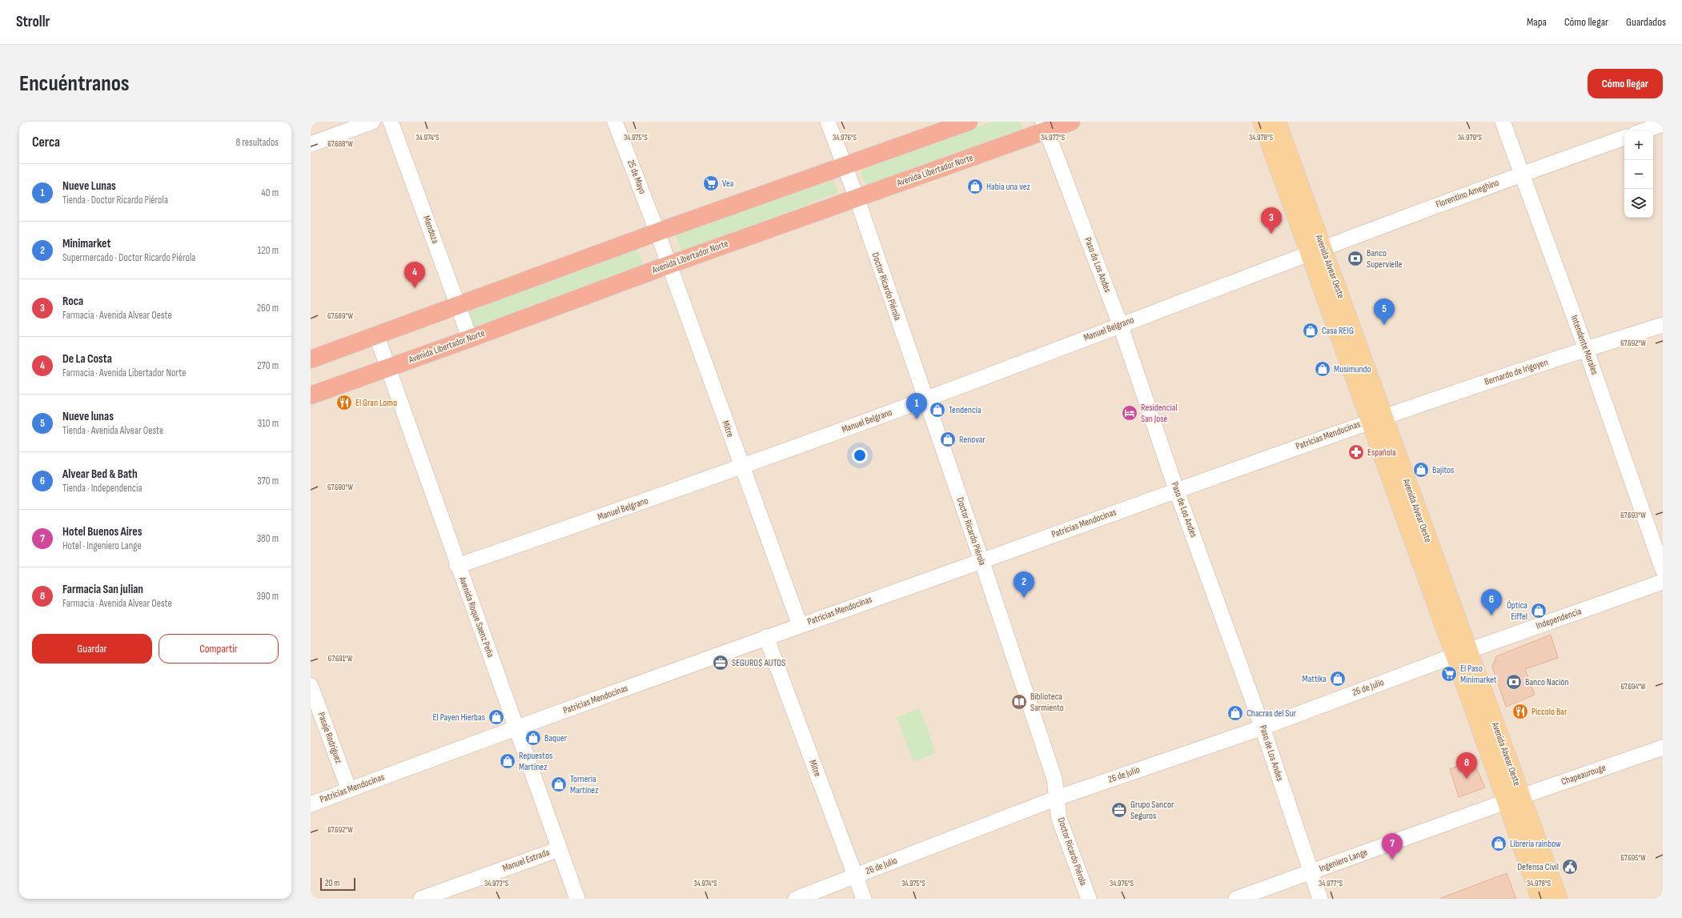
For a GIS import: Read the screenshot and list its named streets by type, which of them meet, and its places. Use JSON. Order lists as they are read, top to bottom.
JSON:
{
  "streets": {
    "highway": ["Avenida Libertador Norte"],
    "main road": ["Avenida Alvear Oeste"],
    "street": [
      "25 de Mayo",
      "Florentino Ameghino",
      "Mendoza",
      "Paso de Los Andes",
      "Doctor Ricardo Piérola",
      "Manuel Belgrano",
      "Intendente Morales",
      "Bernardo de Irigoyen",
      "Mitre",
      "Patricias Mendocinas",
      "Avenida Roque Saenz Peña",
      "Independencia",
      "26 de Julio",
      "Pasaje Rodriguez",
      "Chapeaurouge",
      "Manuel Estrada",
      "Ingeniero Lange"
    ]
  },
  "crossings": [
    ["Avenida Libertador Norte", "Mendoza"],
    ["Avenida Libertador Norte", "Paso de Los Andes"],
    ["Avenida Libertador Norte", "Doctor Ricardo Piérola"],
    ["Avenida Libertador Norte", "Mitre"],
    ["Avenida Libertador Norte", "Avenida Roque Saenz Peña"],
    ["25 de Mayo", "Mitre"],
    ["Florentino Ameghino", "Avenida Alvear Oeste"],
    ["Florentino Ameghino", "Manuel Belgrano"],
    ["Florentino Ameghino", "Intendente Morales"],
    ["Paso de Los Andes", "Manuel Belgrano"],
    ["Paso de Los Andes", "Patricias Mendocinas"],
    ["Paso de Los Andes", "26 de Julio"],
    ["Paso de Los Andes", "Ingeniero Lange"],
    ["Avenida Alvear Oeste", "Manuel Belgrano"],
    ["Avenida Alvear Oeste", "Bernardo de Irigoyen"],
    ["Avenida Alvear Oeste", "Patricias Mendocinas"],
    ["Avenida Alvear Oeste", "Independencia"],
    ["Avenida Alvear Oeste", "26 de Julio"],
    ["Avenida Alvear Oeste", "Chapeaurouge"],
    ["Avenida Alvear Oeste", "Ingeniero Lange"],
    ["Doctor Ricardo Piérola", "Manuel Belgrano"],
    ["Doctor Ricardo Piérola", "Patricias Mendocinas"],
    ["Doctor Ricardo Piérola", "26 de Julio"],
    ["Manuel Belgrano", "Mitre"],
    ["Manuel Belgrano", "Avenida Roque Saenz Peña"],
    ["Intendente Morales", "Bernardo de Irigoyen"],
    ["Bernardo de Irigoyen", "Patricias Mendocinas"],
    ["Mitre", "Patricias Mendocinas"],
    ["Mitre", "26 de Julio"],
    ["Patricias Mendocinas", "Avenida Roque Saenz Peña"],
    ["Patricias Mendocinas", "Pasaje Rodriguez"],
    ["Avenida Roque Saenz Peña", "Manuel Estrada"],
    ["Independencia", "26 de Julio"],
    ["Chapeaurouge", "Ingeniero Lange"]
  ],
  "places": {
    "supermarket": ["Vea", "El Paso Minimarket"],
    "shop": [
      "Habia una vez",
      "Casa REIG",
      "Musimundo",
      "Tendencia",
      "Renovar",
      "Bajitos",
      "Óptica Eiffel",
      "Mattika",
      "Chacras del Sur",
      "El Payen Hierbas",
      "Baquer",
      "Repuestos Martinez",
      "Torneria Martinez",
      "Librería rainbow"
    ],
    "bank": ["Banco Supervielle", "Banco Nación"],
    "restaurant": ["El Gran Lomo", "Piccolo Bar"],
    "hotel": ["Residencial San José"],
    "pharmacy": ["Española"],
    "office": ["SEGUR0$ AUTOS", "Grupo Sancor Seguros"],
    "library": ["Biblioteca Sarmiento"],
    "public building": ["Defensa Civil"]
  },
  "scale_bar": "20 m",
  "page": {
    "header": "Strollr",
    "nav": ["Mapa", "Cómo llegar", "Guardados"],
    "buttons": [
      "Cómo llegar",
      ["Guardar", "Compartir"]
    ],
    "title": "Encuéntranos",
    "heading": ["Cerca", "8 resultados"],
    "map_buttons": ["+", "−"],
    "list": [
      {
        "mark": "1",
        "name": "Nueve Lunas",
        "note": "Tienda · Doctor Ricardo Piérola",
        "value": "40 m"
      },
      {
        "mark": "2",
        "name": "Minimarket",
        "note": "Supermercado · Doctor Ricardo Piérola",
        "value": "120 m"
      },
      {
        "mark": "3",
        "name": "Roca",
        "note": "Farmacia · Avenida Alvear Oeste",
        "value": "260 m"
      },
      {
        "mark": "4",
        "name": "De La Costa",
        "note": "Farmacia · Avenida Libertador Norte",
        "value": "270 m"
      },
      {
        "mark": "5",
        "name": "Nueve lunas",
        "note": "Tienda · Avenida Alvear Oeste",
        "value": "310 m"
      },
      {
        "mark": "6",
        "name": "Alvear Bed & Bath",
        "note": "Tienda · Independencia",
        "value": "370 m"
      },
      {
        "mark": "7",
        "name": "Hotel Buenos Aires",
        "note": "Hotel · Ingeniero Lange",
        "value": "380 m"
      },
      {
        "mark": "8",
        "name": "Farmacia San julian",
        "note": "Farmacia · Avenida Alvear Oeste",
        "value": "390 m"
      }
    ],
    "pins": [
      "3",
      "4",
      "5",
      "1",
      "2",
      "6",
      "8",
      "7"
    ],
    "scale": "20 m"
  },
  "coordinates": [
    "34.974°S",
    "34.975°S",
    "34.976°S",
    "34.977°S",
    "34.978°S",
    "34.979°S",
    "67.688°W",
    "67.689°W",
    "67.692°W",
    "67.690°W",
    "67.693°W",
    "67.691°W",
    "67.694°W",
    "67.695°W",
    "34.973°S"
  ]
}
